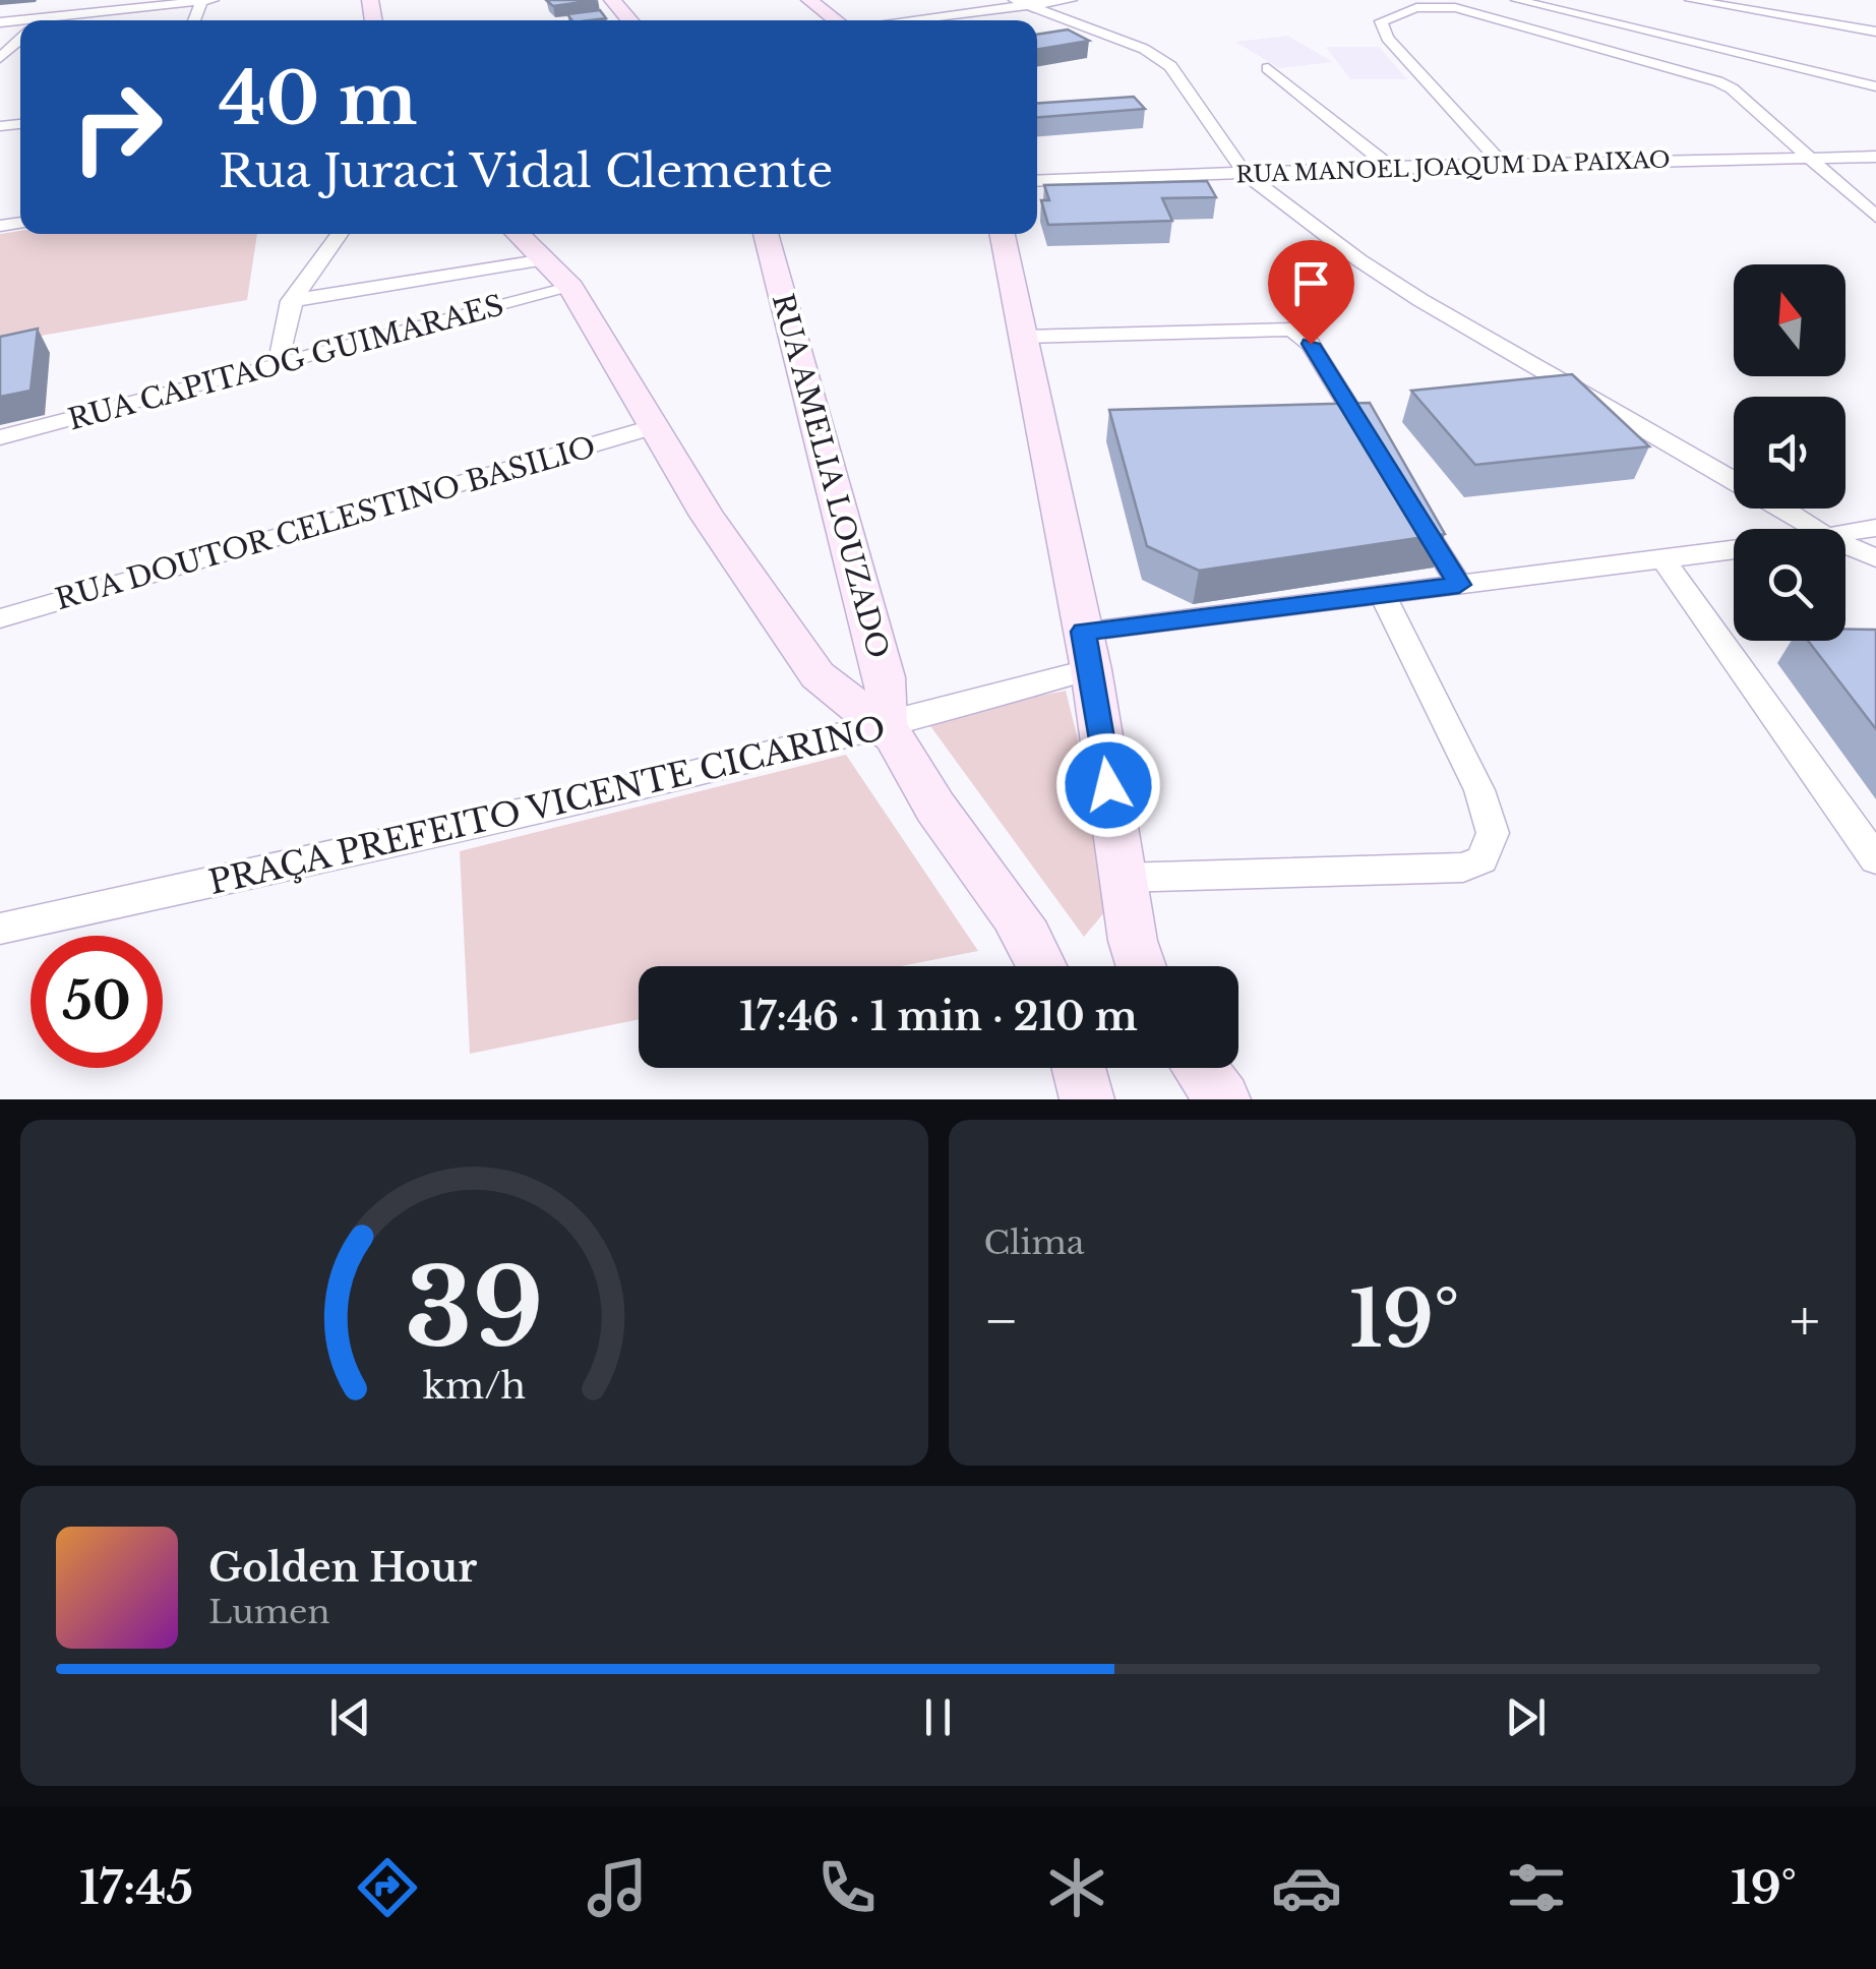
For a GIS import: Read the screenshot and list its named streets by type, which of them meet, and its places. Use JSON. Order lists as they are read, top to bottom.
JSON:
{
  "streets": {
    "main road": ["RUA AMELIA LOUZADO"],
    "street": [
      "RUA MANOEL JOAQUM DA PAIXAO",
      "RUA CAPITAOG GUIMARAES",
      "RUA DOUTOR CELESTINO BASILIO",
      "PRAÇA PREFEITO VICENTE CICARINO"
    ]
  },
  "crossings": [
    ["RUA AMELIA LOUZADO", "PRAÇA PREFEITO VICENTE CICARINO"]
  ],
  "north": "top",
  "page": {
    "turn": ["40 m", "Rua Juraci Vidal Clemente"],
    "limit": "50",
    "trip": "17:46 · 1 min · 210 m",
    "tile": "Clima",
    "heat": ["−", "19°", "+"],
    "song": ["Golden Hour", "Lumen"],
    "tabs": ["17:45", "19°"],
    "gauge": ["39", "km/h"]
  }
}
